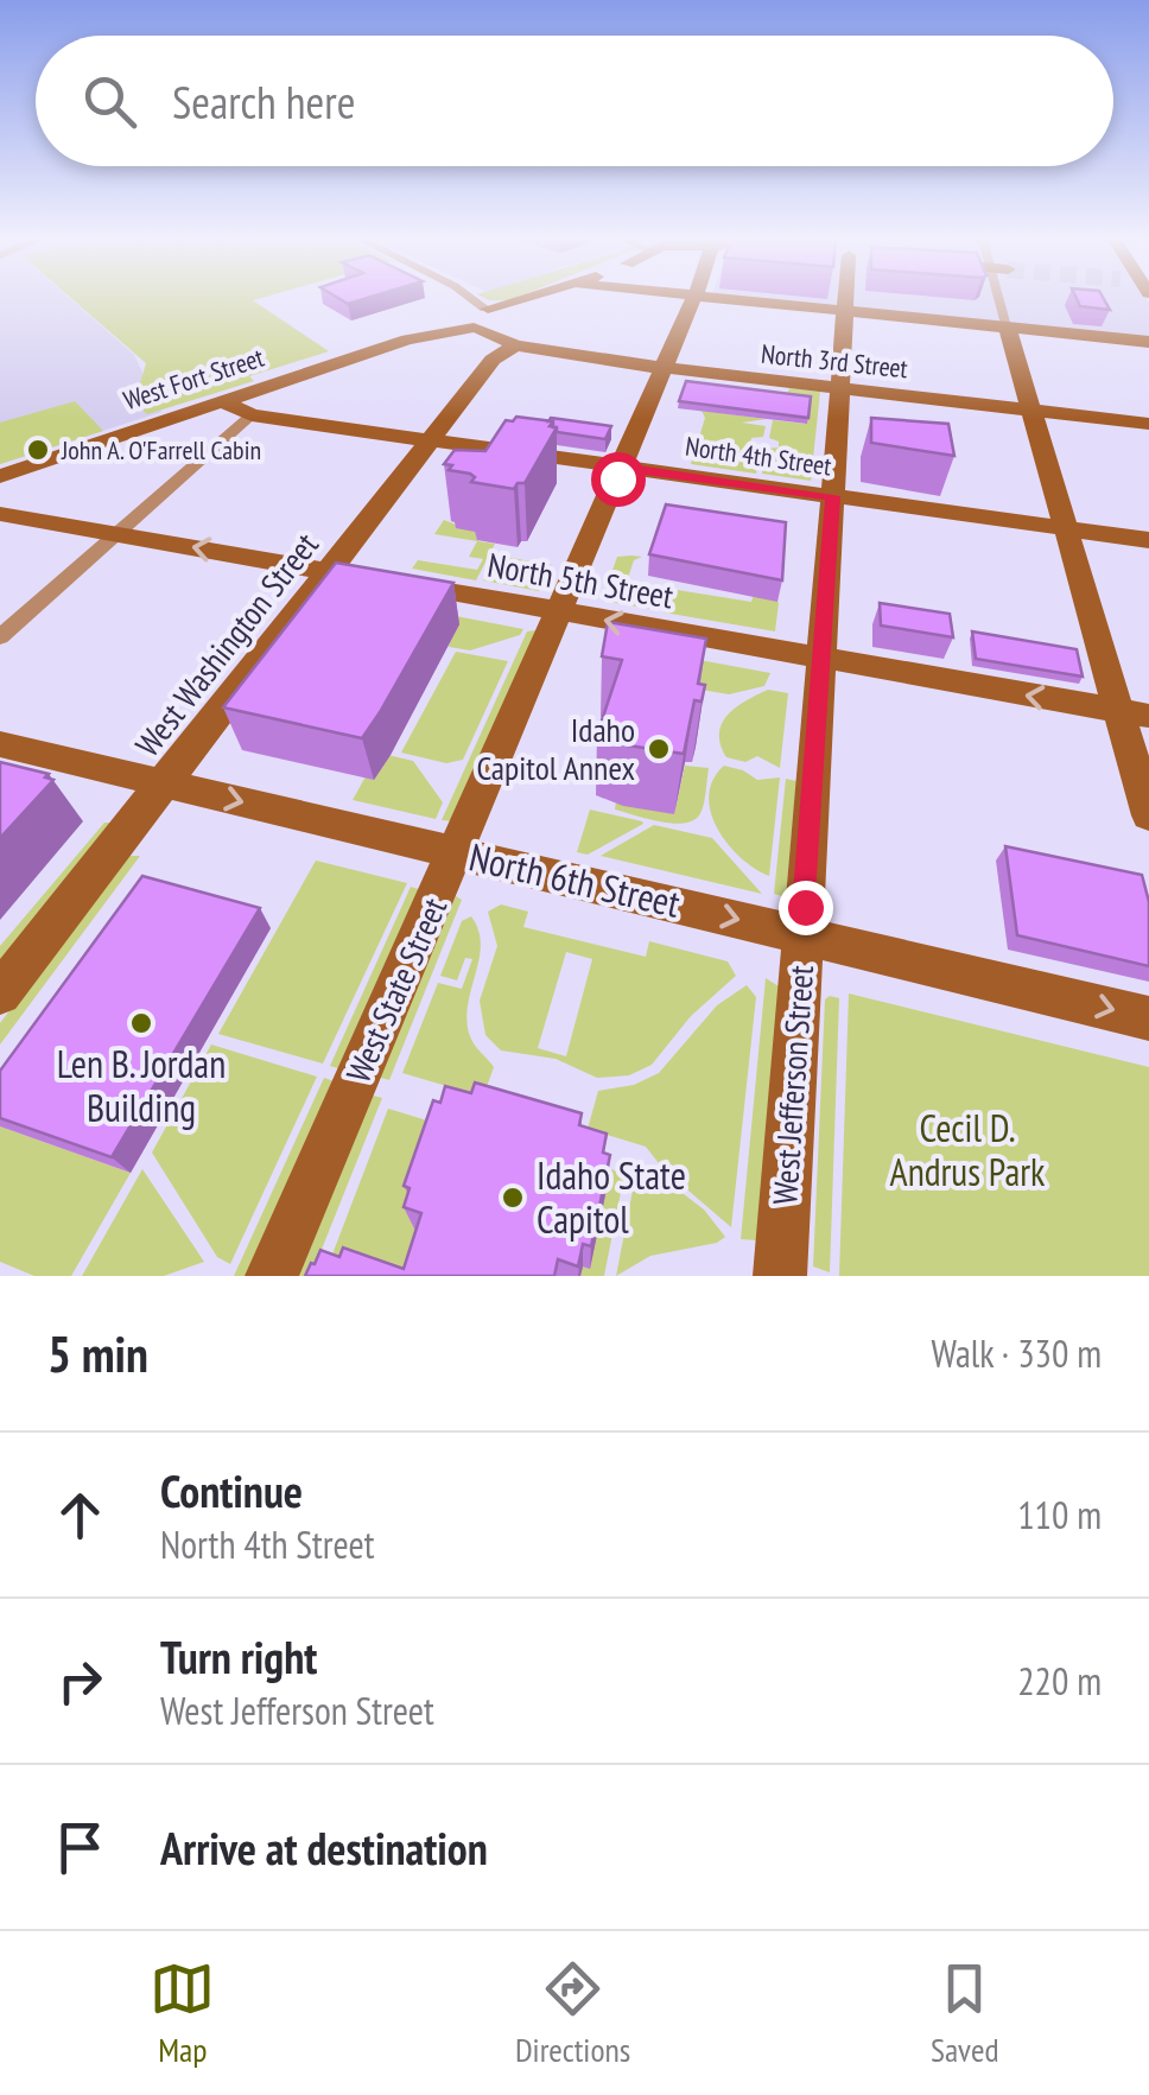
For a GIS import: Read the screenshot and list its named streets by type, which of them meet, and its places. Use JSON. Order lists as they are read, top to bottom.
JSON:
{
  "streets": {
    "street": [
      "North 3rd Street",
      "West Fort Street",
      "North 4th Street",
      "North 5th Street",
      "West Washington Street",
      "North 6th Street",
      "West State Street",
      "West Jefferson Street"
    ]
  },
  "crossings": [
    ["North 3rd Street", "West Fort Street"],
    ["North 3rd Street", "West Washington Street"],
    ["North 3rd Street", "West State Street"],
    ["North 3rd Street", "West Jefferson Street"],
    ["West Fort Street", "North 4th Street"],
    ["West Fort Street", "West Washington Street"],
    ["North 4th Street", "West Washington Street"],
    ["North 4th Street", "West State Street"],
    ["North 4th Street", "West Jefferson Street"],
    ["North 5th Street", "West Washington Street"],
    ["North 5th Street", "West State Street"],
    ["North 5th Street", "West Jefferson Street"],
    ["West Washington Street", "North 6th Street"],
    ["North 6th Street", "West State Street"],
    ["North 6th Street", "West Jefferson Street"]
  ],
  "one_way": ["North 5th Street", "North 6th Street"],
  "parks": ["Cecil D. Andrus Park"],
  "places": [
    "John A. O'Farrell Cabin",
    "Idaho Capitol Annex",
    "Len B. Jordan Building",
    "Idaho State Capitol"
  ],
  "page": {
    "search": "Search here",
    "heading": ["5 min", "Walk · 330 m"],
    "list": [
      ["Continue", "North 4th Street", "110 m"],
      ["Turn right", "West Jefferson Street", "220 m"],
      "Arrive at destination"
    ],
    "nav": ["Map", "Directions", "Saved"]
  }
}
